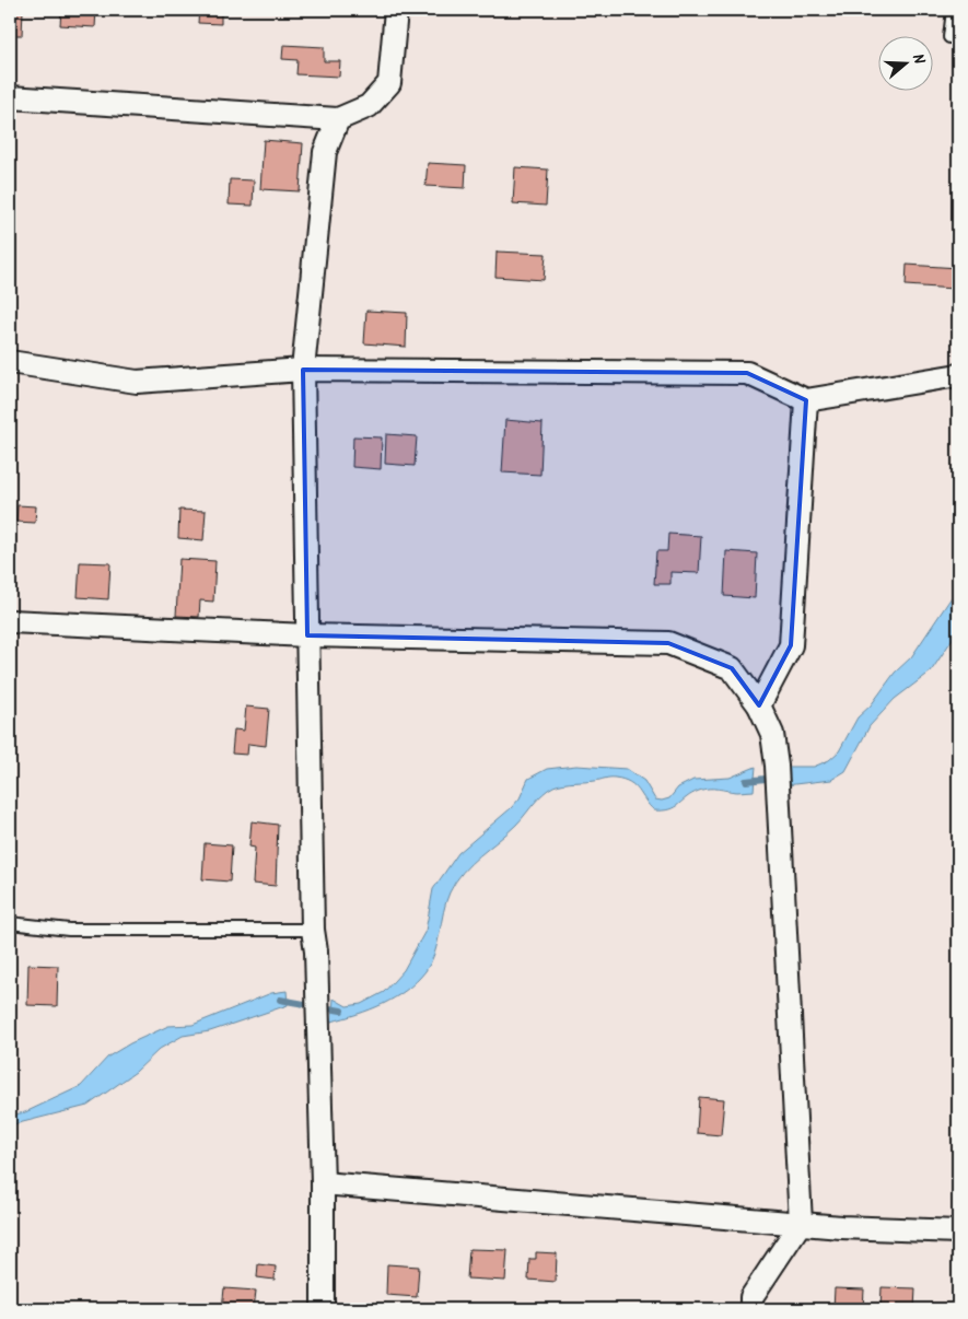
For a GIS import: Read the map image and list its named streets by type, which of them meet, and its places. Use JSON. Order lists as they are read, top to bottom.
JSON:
{
  "north": "right"
}
